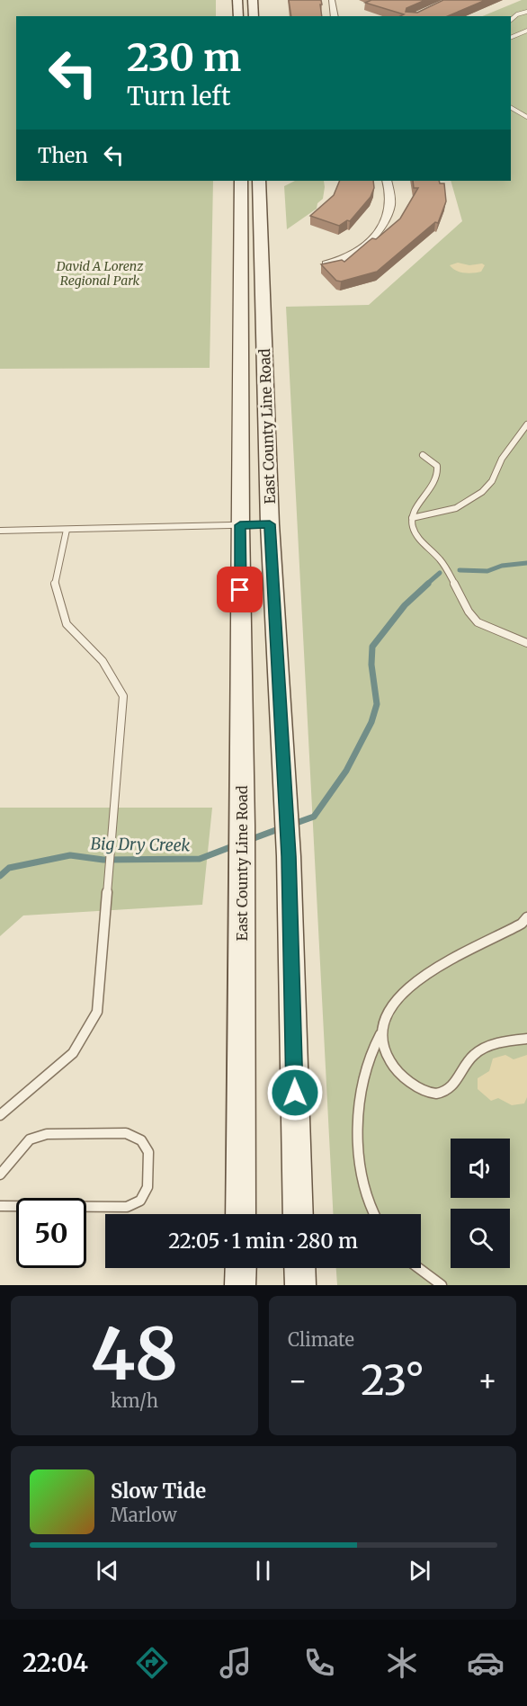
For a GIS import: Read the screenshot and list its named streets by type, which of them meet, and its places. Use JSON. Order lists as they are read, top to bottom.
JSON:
{
  "streets": {
    "main road": ["East County Line Road"]
  },
  "water": ["Big Dry Creek"],
  "parks": ["David A Lorenz Regional Park"],
  "page": {
    "turn": ["230 m", "Turn left"],
    "then": "Then",
    "limit": "50",
    "trip": "22:05 · 1 min · 280 m",
    "tile": [
      ["48", "km/h"],
      "Climate"
    ],
    "heat": ["−", "23°", "+"],
    "song": ["Slow Tide", "Marlow"],
    "tabs": "22:04"
  }
}
